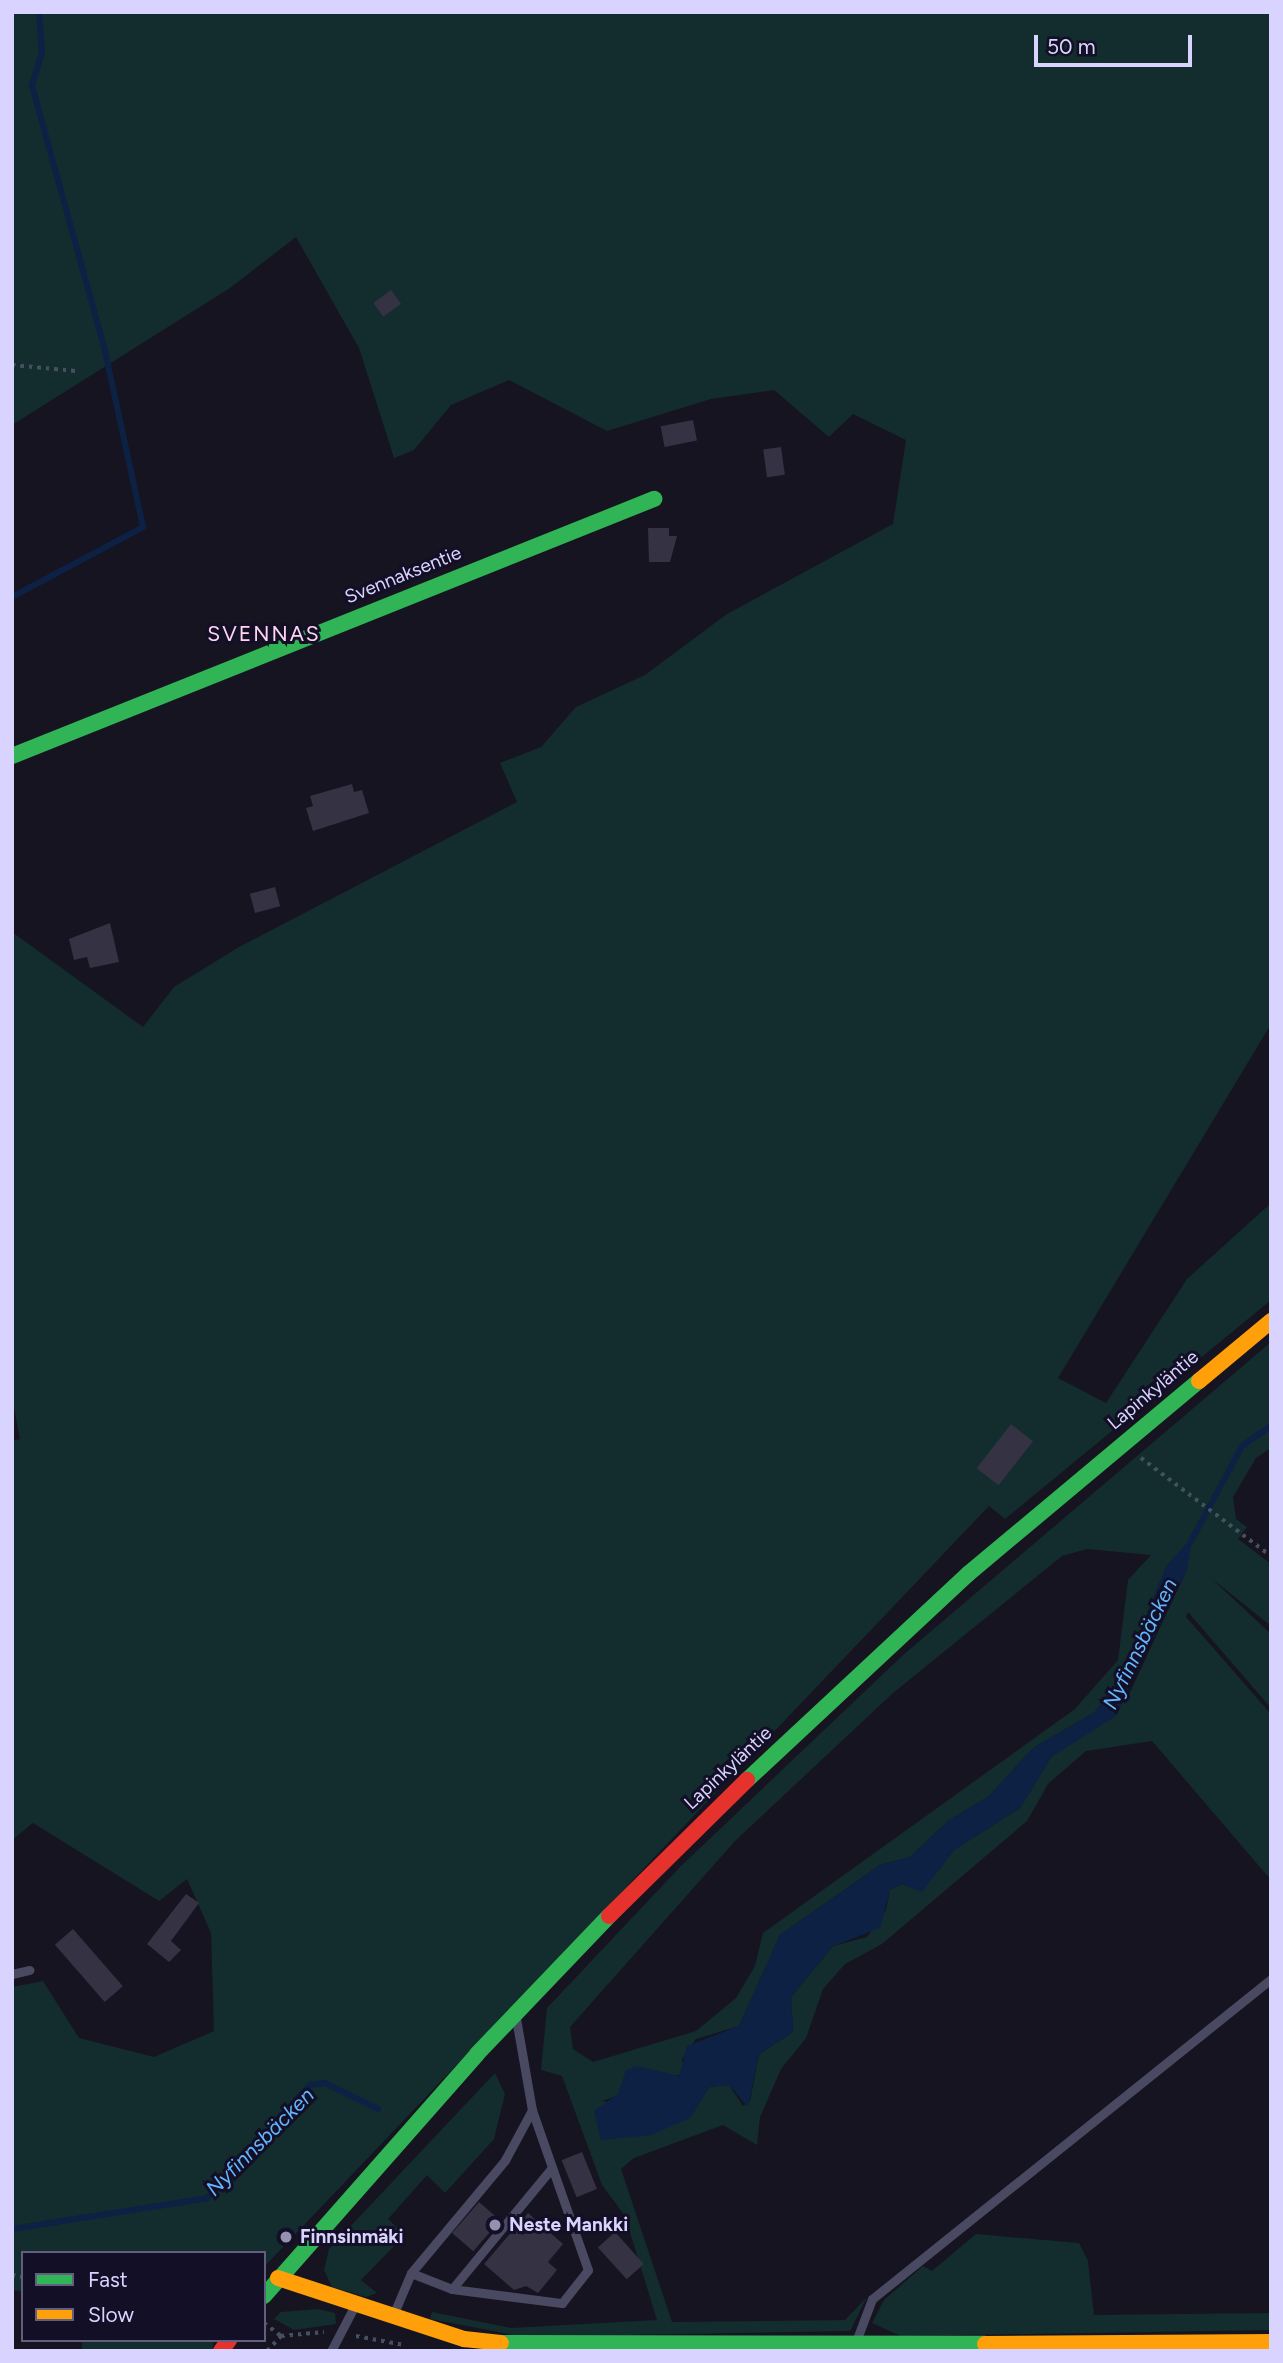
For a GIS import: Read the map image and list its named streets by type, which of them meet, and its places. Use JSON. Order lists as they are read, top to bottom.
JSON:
{
  "streets": {
    "street": ["Svennaksentie", "Lapinkyläntie"]
  },
  "districts": ["SVENNAS"],
  "water": ["Nyfinnsbäcken"],
  "places": ["Neste Mankki", "Finnsinmäki"],
  "legend": ["Fast", "Slow"],
  "scale_bar": "50 m"
}
